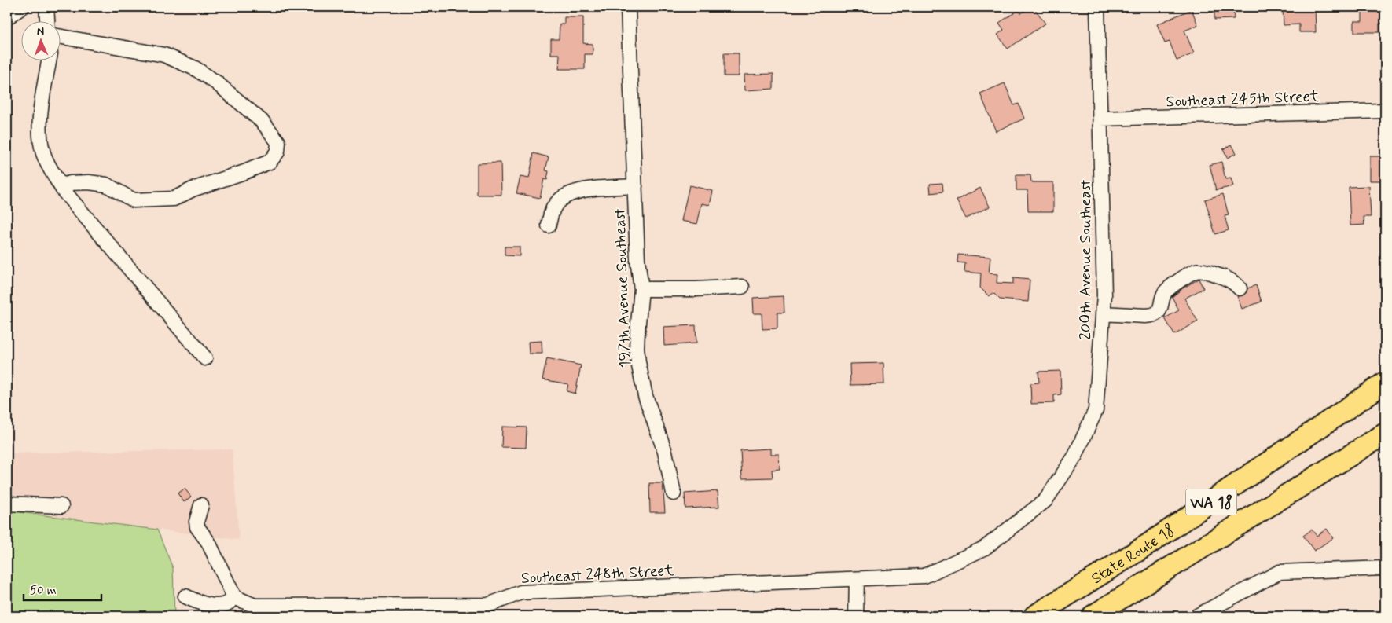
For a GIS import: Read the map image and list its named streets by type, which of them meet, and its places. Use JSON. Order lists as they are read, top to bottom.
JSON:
{
  "streets": {
    "highway": ["WA 18", "State Route 18"],
    "street": [
      "Southeast 245th Street",
      "200th Avenue Southeast",
      "197th Avenue Southeast",
      "Southeast 248th Street"
    ]
  },
  "crossings": [
    ["Southeast 245th Street", "200th Avenue Southeast"],
    ["200th Avenue Southeast", "Southeast 248th Street"]
  ],
  "scale_bar": "50 m",
  "north": "top"
}
